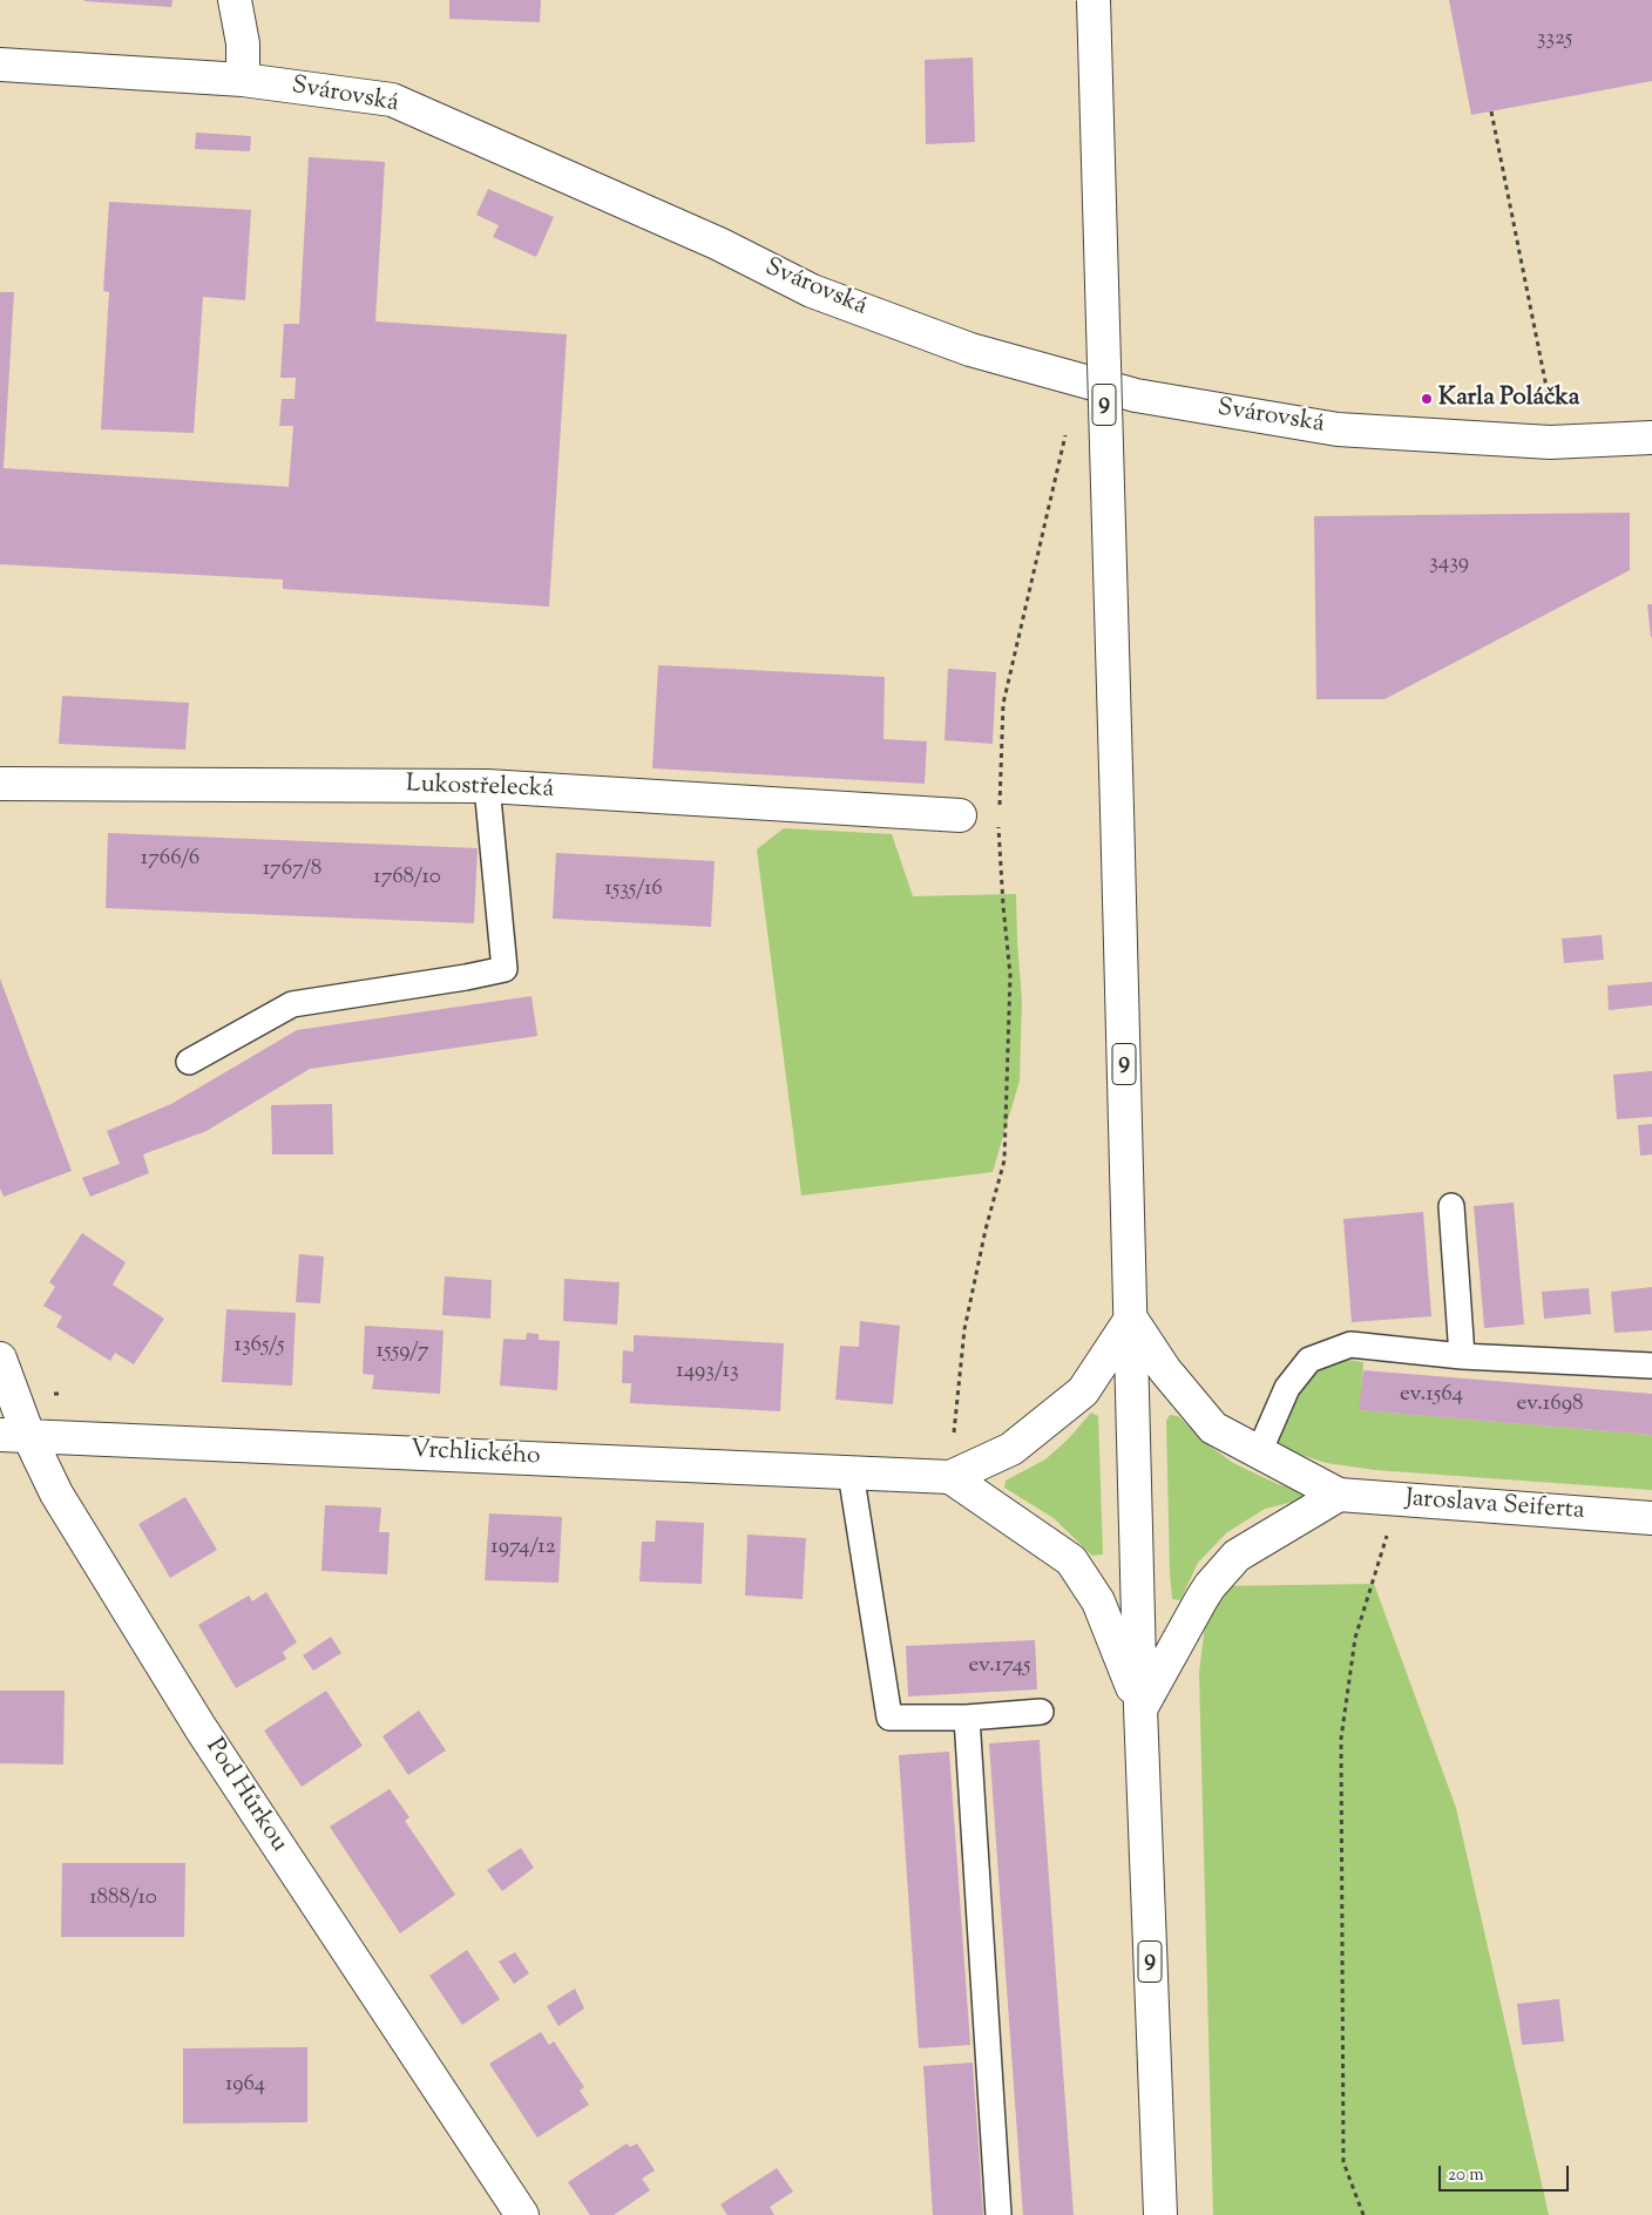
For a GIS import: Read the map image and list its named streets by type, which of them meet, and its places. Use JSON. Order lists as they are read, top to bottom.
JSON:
{
  "streets": {
    "street": [
      "Svárovská",
      "9",
      "Lukostřelecká",
      "Vrchlického",
      "Jaroslava Seiferta",
      "Pod Hůrkou"
    ]
  },
  "crossings": [
    ["Vrchlického", "Pod Hůrkou"]
  ],
  "places": ["Karla Poláčka"],
  "house_numbers": [
    "3325",
    "3439",
    "1766/6",
    "1767/8",
    "1768/10",
    "1535/16",
    "1365/5",
    "1559/7",
    "1493/13",
    "ev.1564",
    "ev.1698",
    "1974/12",
    "ev.1745",
    "1888/10",
    "1964"
  ],
  "scale_bar": "20 m"
}
